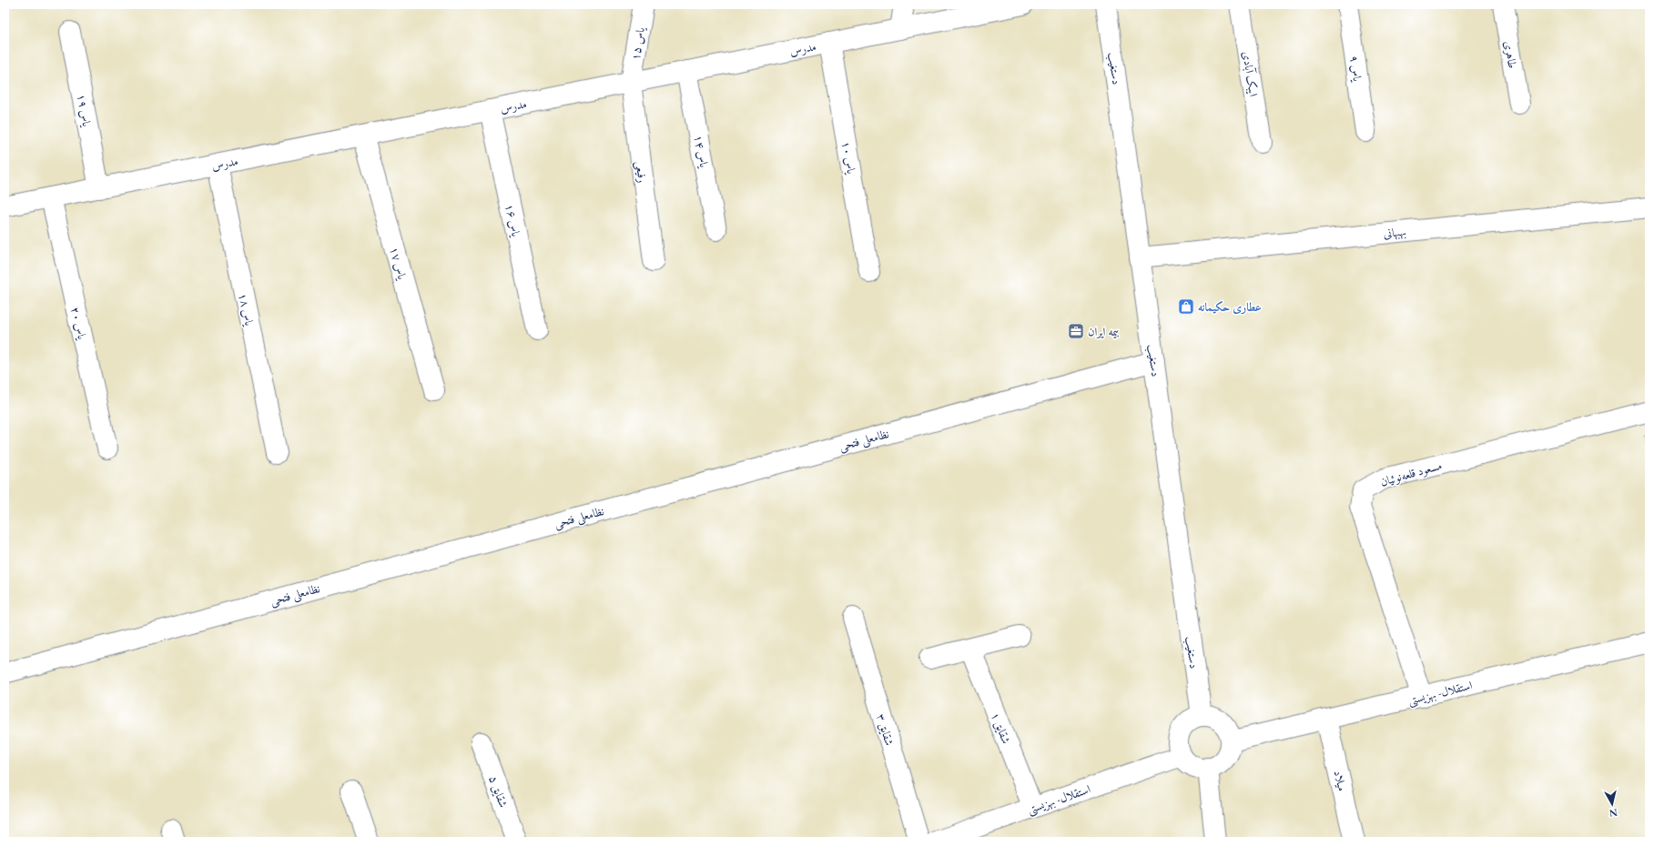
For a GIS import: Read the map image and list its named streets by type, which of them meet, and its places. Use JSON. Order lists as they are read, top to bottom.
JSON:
{
  "streets": {
    "street": [
      "یاس ۱۵",
      "مدرس",
      "طاهری",
      "دستغیب",
      "یاس ۹",
      "ایبک آبادی",
      "یاس ۱۹",
      "یاس ۱۴",
      "یاس ۱۰",
      "رفیعی",
      "یاس ۱۶",
      "بهبهانی",
      "یاس ۱۷",
      "یاس ۱۸",
      "یاس ۲۰",
      "نظامعلی فتحی",
      "مسعود قلعه‌نوئیان",
      "استقلال- بهزیستی",
      "شقایق ۱",
      "شقایق ۳",
      "میلاد",
      "شقایق ۵"
    ]
  },
  "crossings": [
    ["یاس ۱۵", "مدرس"],
    ["یاس ۱۵", "رفیعی"],
    ["مدرس", "یاس ۱۹"],
    ["مدرس", "یاس ۱۴"],
    ["مدرس", "یاس ۱۰"],
    ["مدرس", "رفیعی"],
    ["مدرس", "یاس ۱۶"],
    ["مدرس", "یاس ۱۷"],
    ["مدرس", "یاس ۱۸"],
    ["مدرس", "یاس ۲۰"],
    ["دستغیب", "بهبهانی"],
    ["دستغیب", "نظامعلی فتحی"],
    ["دستغیب", "استقلال- بهزیستی"],
    ["مسعود قلعه‌نوئیان", "استقلال- بهزیستی"],
    ["استقلال- بهزیستی", "شقایق ۱"],
    ["استقلال- بهزیستی", "میلاد"]
  ],
  "places": {
    "shop": ["عطاری حکیمانه"],
    "office": ["بیمه ایران"]
  },
  "north": "bottom"
}
